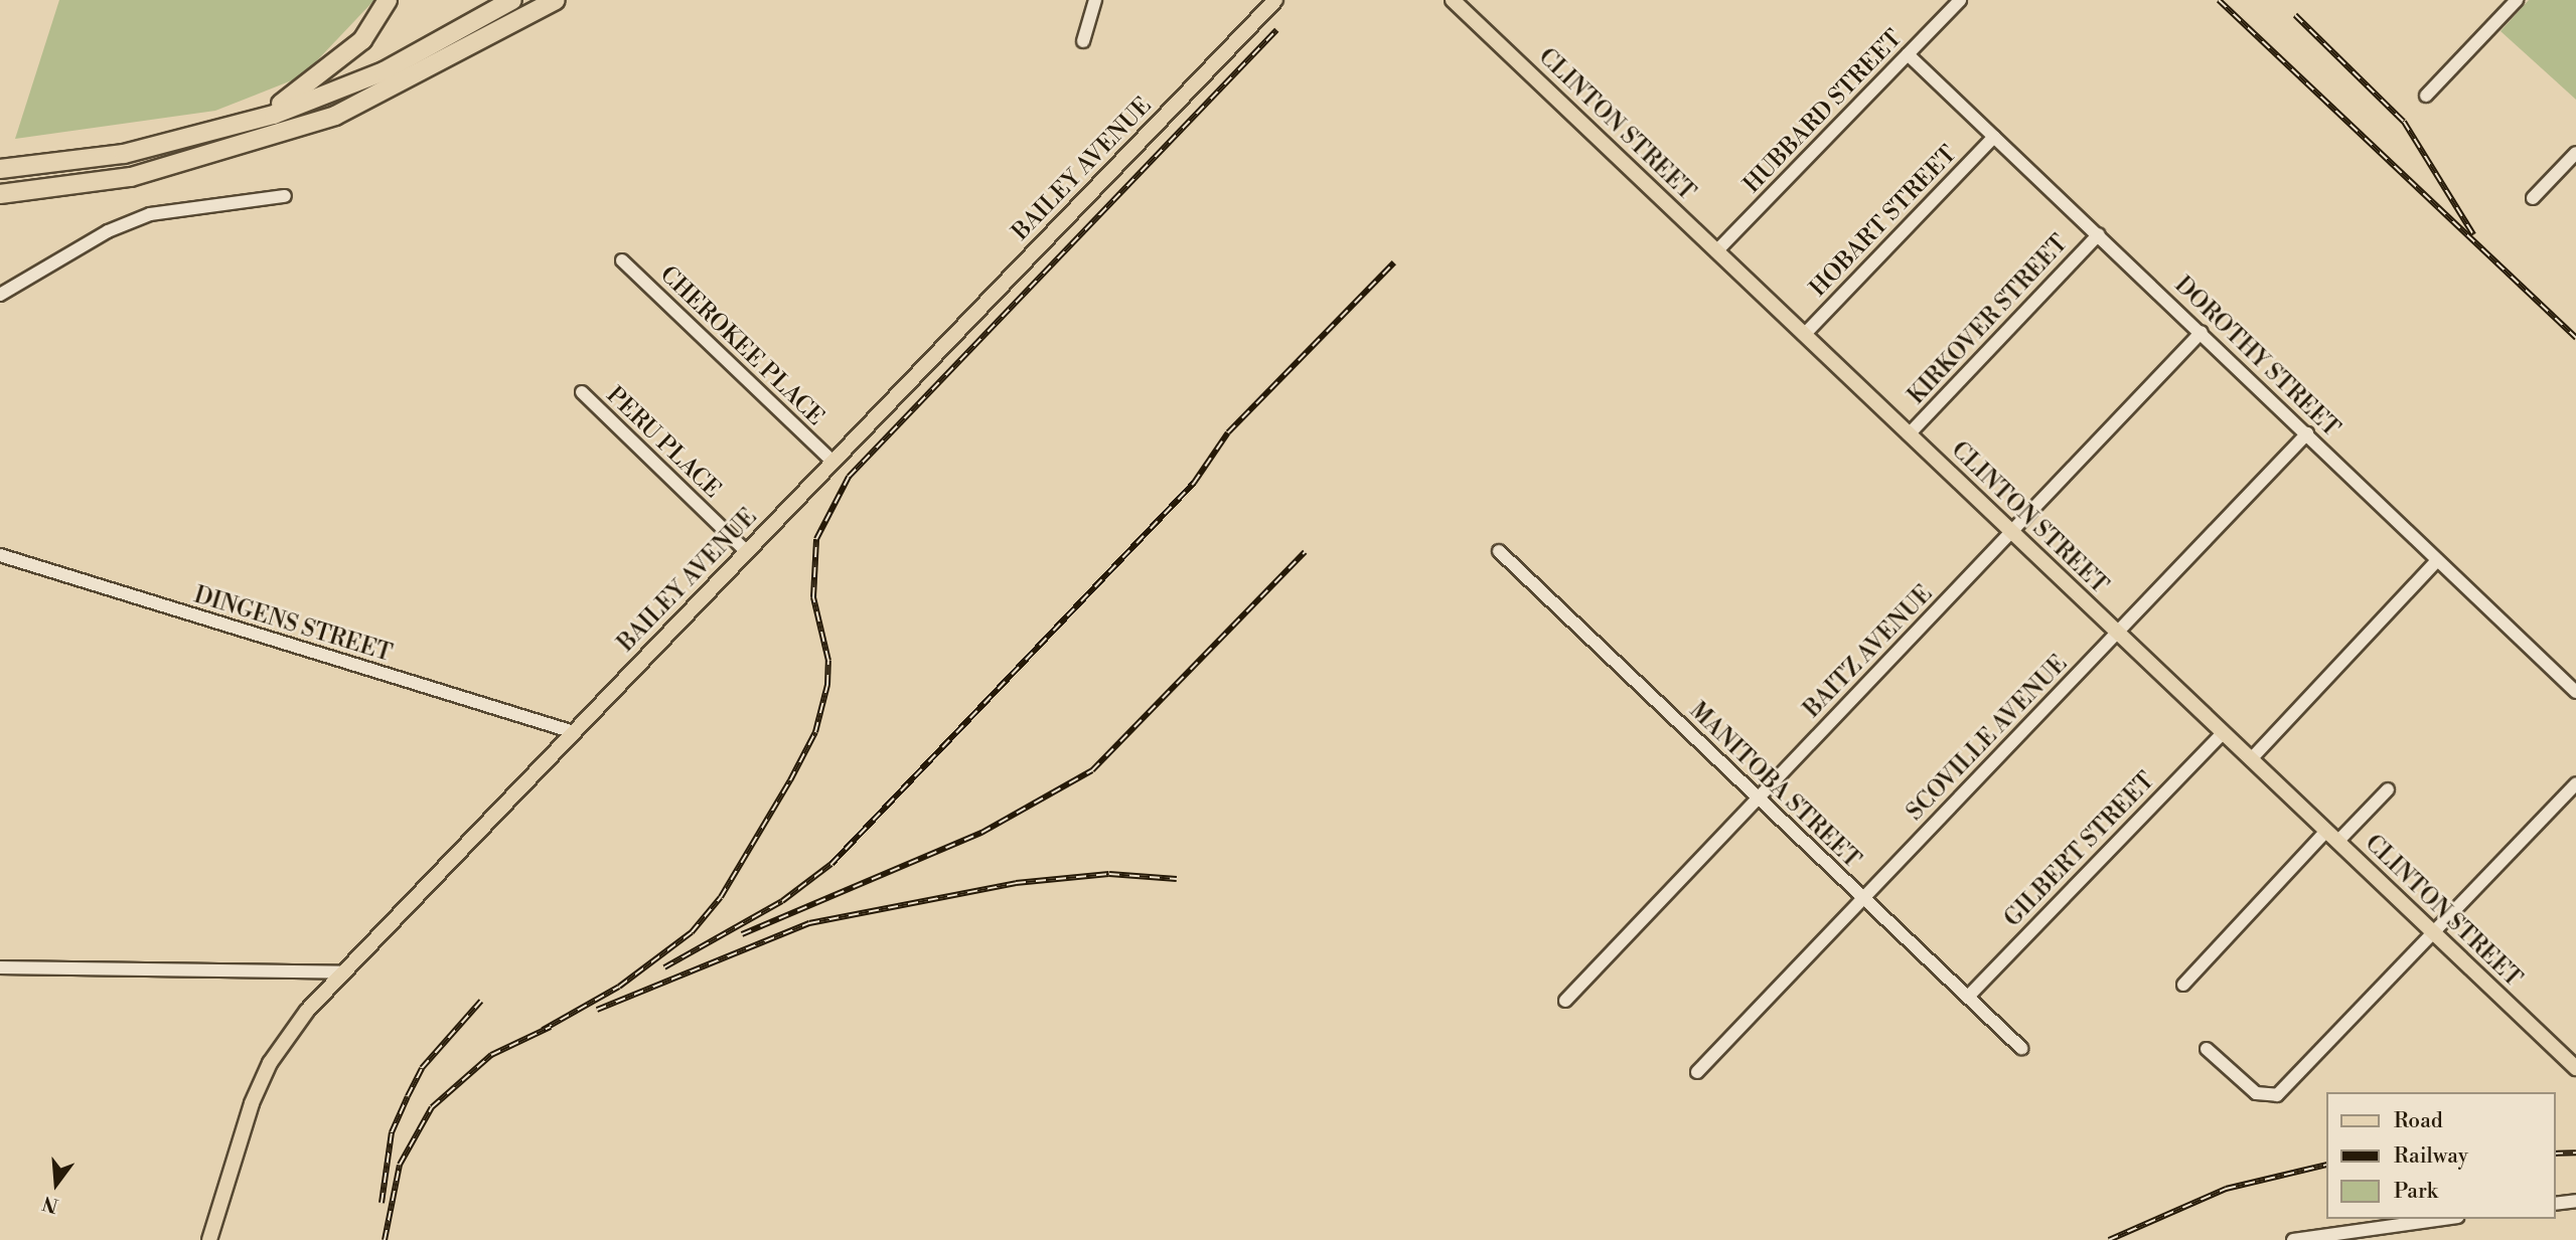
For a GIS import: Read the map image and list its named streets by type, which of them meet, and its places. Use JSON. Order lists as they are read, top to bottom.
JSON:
{
  "streets": {
    "main road": ["CLINTON STREET", "BAILEY AVENUE"],
    "street": [
      "HUBBARD STREET",
      "HOBART STREET",
      "KIRKOVER STREET",
      "CHEROKEE PLACE",
      "DOROTHY STREET",
      "PERU PLACE",
      "DINGENS STREET",
      "BAITZ AVENUE",
      "SCOVILLE AVENUE",
      "MANITOBA STREET",
      "GILBERT STREET"
    ]
  },
  "crossings": [
    ["HUBBARD STREET", "CLINTON STREET"],
    ["HUBBARD STREET", "DOROTHY STREET"],
    ["CLINTON STREET", "HOBART STREET"],
    ["CLINTON STREET", "KIRKOVER STREET"],
    ["CLINTON STREET", "BAITZ AVENUE"],
    ["CLINTON STREET", "SCOVILLE AVENUE"],
    ["CLINTON STREET", "GILBERT STREET"],
    ["BAILEY AVENUE", "CHEROKEE PLACE"],
    ["BAILEY AVENUE", "PERU PLACE"],
    ["BAILEY AVENUE", "DINGENS STREET"],
    ["HOBART STREET", "DOROTHY STREET"],
    ["KIRKOVER STREET", "DOROTHY STREET"],
    ["DOROTHY STREET", "BAITZ AVENUE"],
    ["DOROTHY STREET", "SCOVILLE AVENUE"],
    ["BAITZ AVENUE", "MANITOBA STREET"],
    ["SCOVILLE AVENUE", "MANITOBA STREET"],
    ["MANITOBA STREET", "GILBERT STREET"]
  ],
  "legend": ["Road", "Railway", "Park"],
  "north": "bottom"
}
